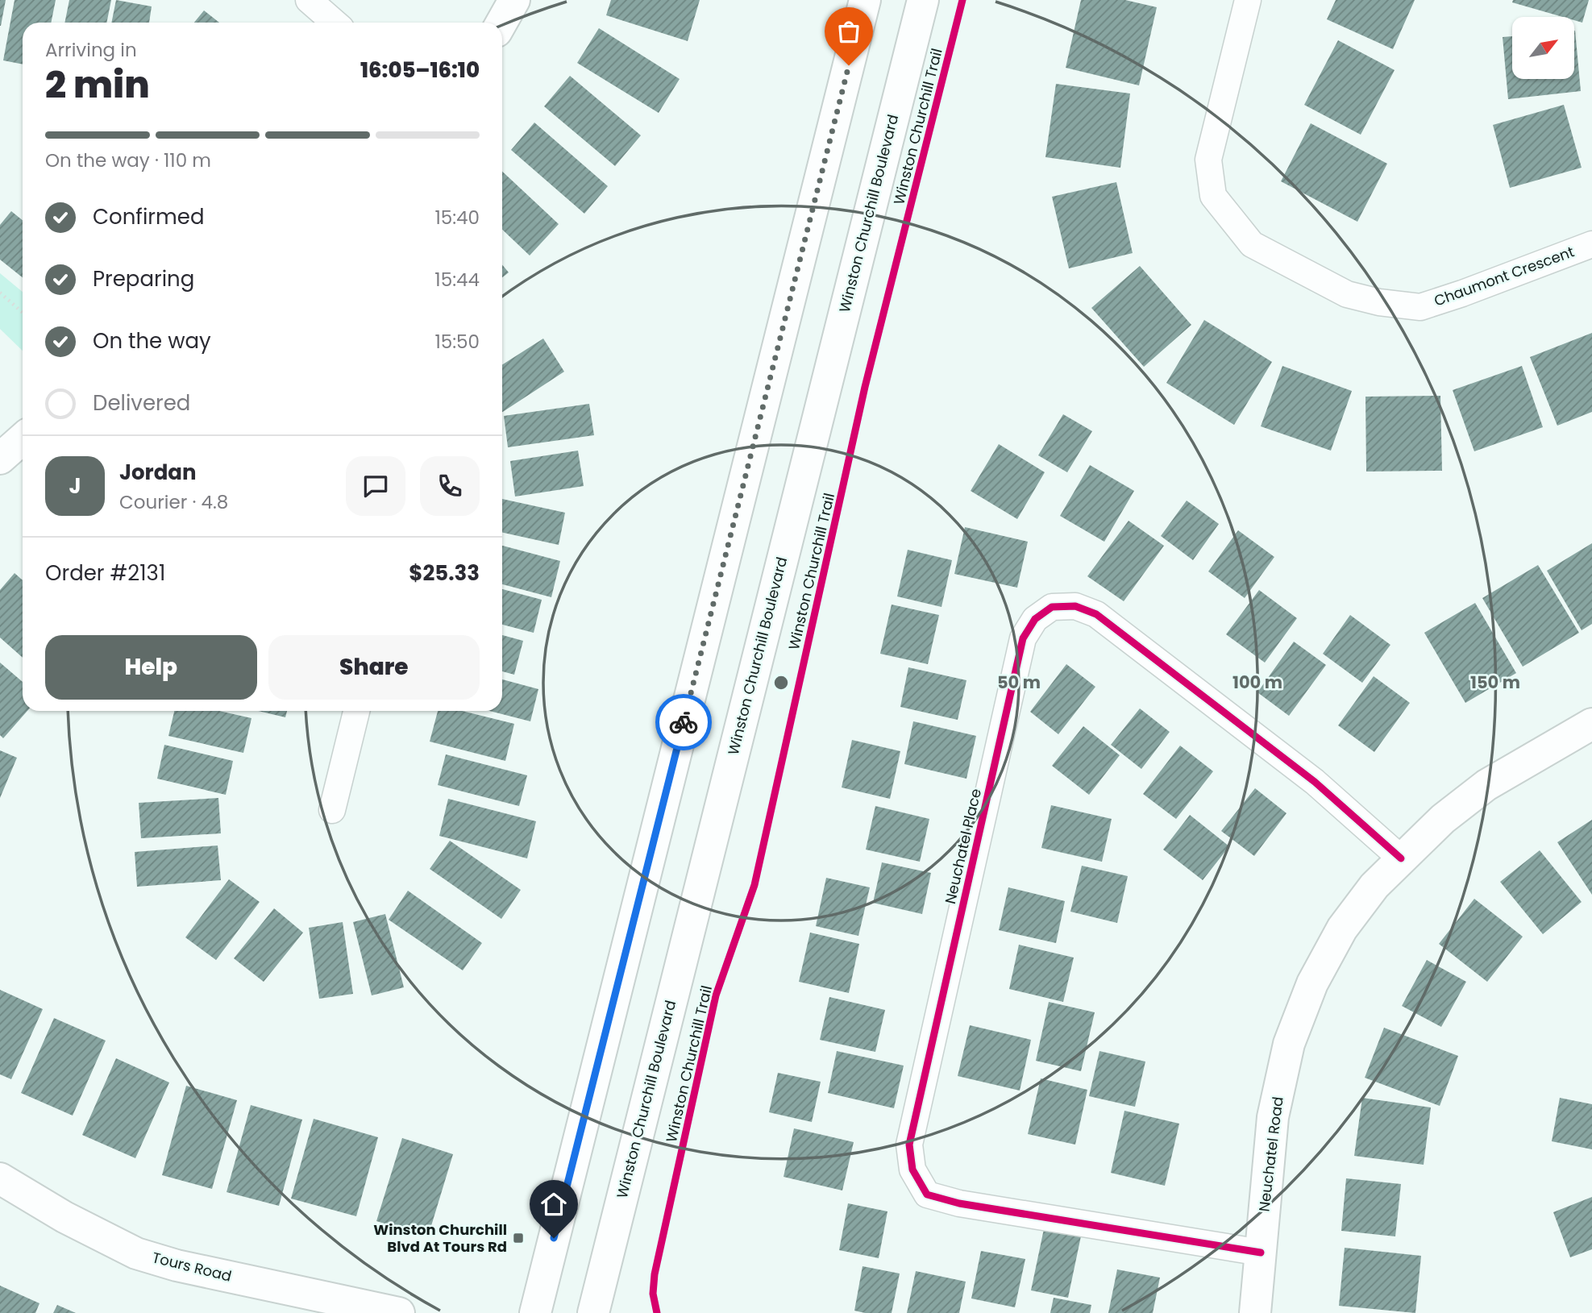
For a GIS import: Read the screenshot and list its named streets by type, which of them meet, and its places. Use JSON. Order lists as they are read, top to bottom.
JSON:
{
  "streets": {
    "main road": ["Winston Churchill Boulevard", "Neuchatel Road", "Tours Road"],
    "street": ["Chaumont Crescent", "Neuchatel Place"],
    "cycle path": ["Winston Churchill Trail"]
  },
  "crossings": [
    ["Neuchatel Place", "Neuchatel Road"]
  ],
  "places": {
    "transit": ["Winston Churchill Blvd At Tours Rd"]
  },
  "north": "top right",
  "page": {
    "heading": ["2 min", "Arriving in", "16:05–16:10"],
    "panel": [
      "Jordan",
      "Courier · 4.8",
      "Order #2131",
      "$25.33"
    ],
    "bar": "On the way · 110 m",
    "list": [
      ["Confirmed", "15:40"],
      ["Preparing", "15:44"],
      ["On the way", "15:50"],
      "Delivered"
    ],
    "round": "J",
    "buttons": ["Help", "Share"]
  },
  "rings": ["50 m", "100 m", "150 m"]
}
